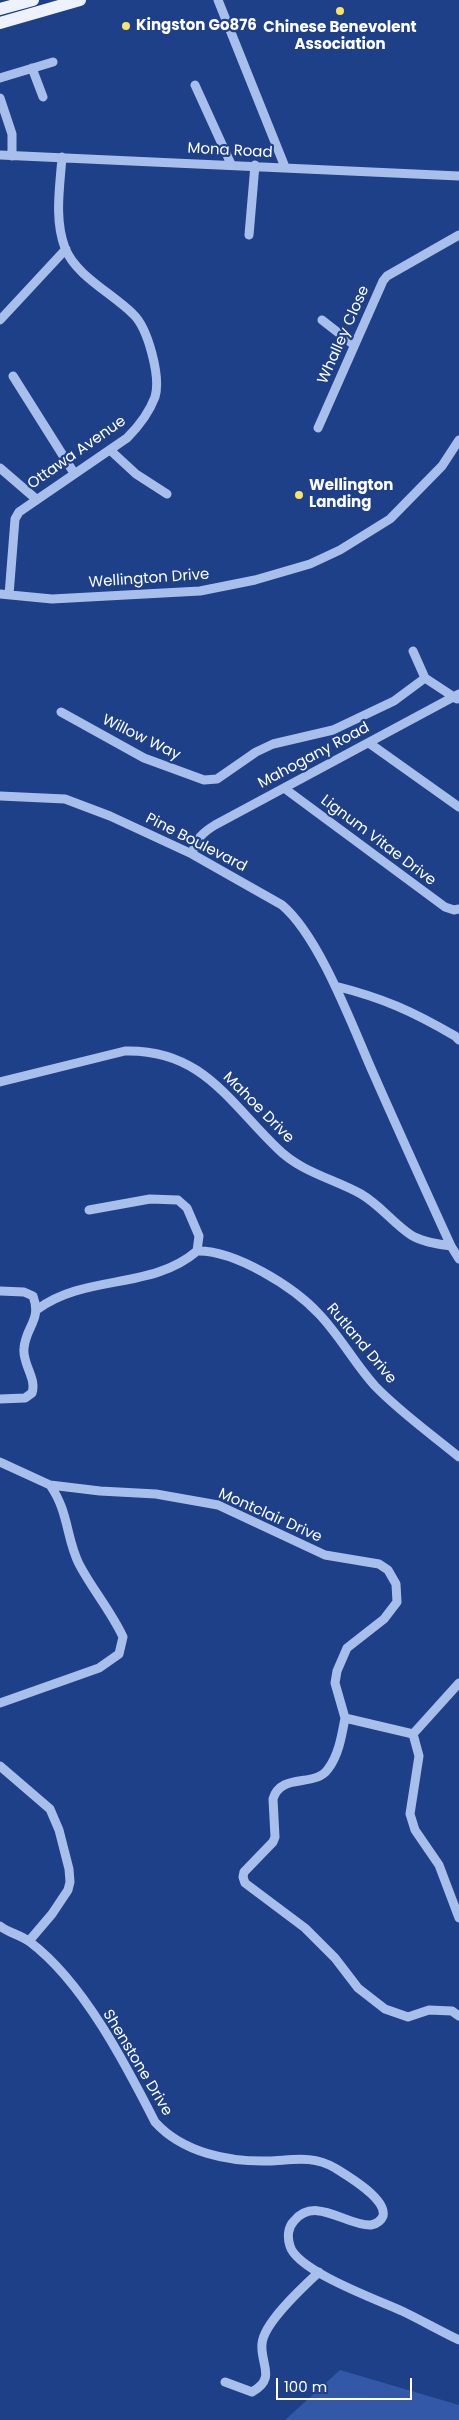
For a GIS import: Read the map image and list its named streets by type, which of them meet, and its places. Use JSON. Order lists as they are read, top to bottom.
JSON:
{
  "streets": {
    "street": [
      "Mona Road",
      "Whalley Close",
      "Ottawa Avenue",
      "Wellington Drive",
      "Willow Way",
      "Mahogany Road",
      "Lignum Vitae Drive",
      "Pine Boulevard",
      "Mahoe Drive",
      "Rutland Drive",
      "Montclair Drive",
      "Shenstone Drive"
    ]
  },
  "crossings": [
    ["Mona Road", "Ottawa Avenue"],
    ["Ottawa Avenue", "Wellington Drive"],
    ["Mahogany Road", "Lignum Vitae Drive"],
    ["Mahogany Road", "Pine Boulevard"],
    ["Pine Boulevard", "Mahoe Drive"]
  ],
  "places": ["Chinese Benevolent Association", "Kingston Go876", "Wellington Landing"],
  "scale_bar": "100 m"
}
